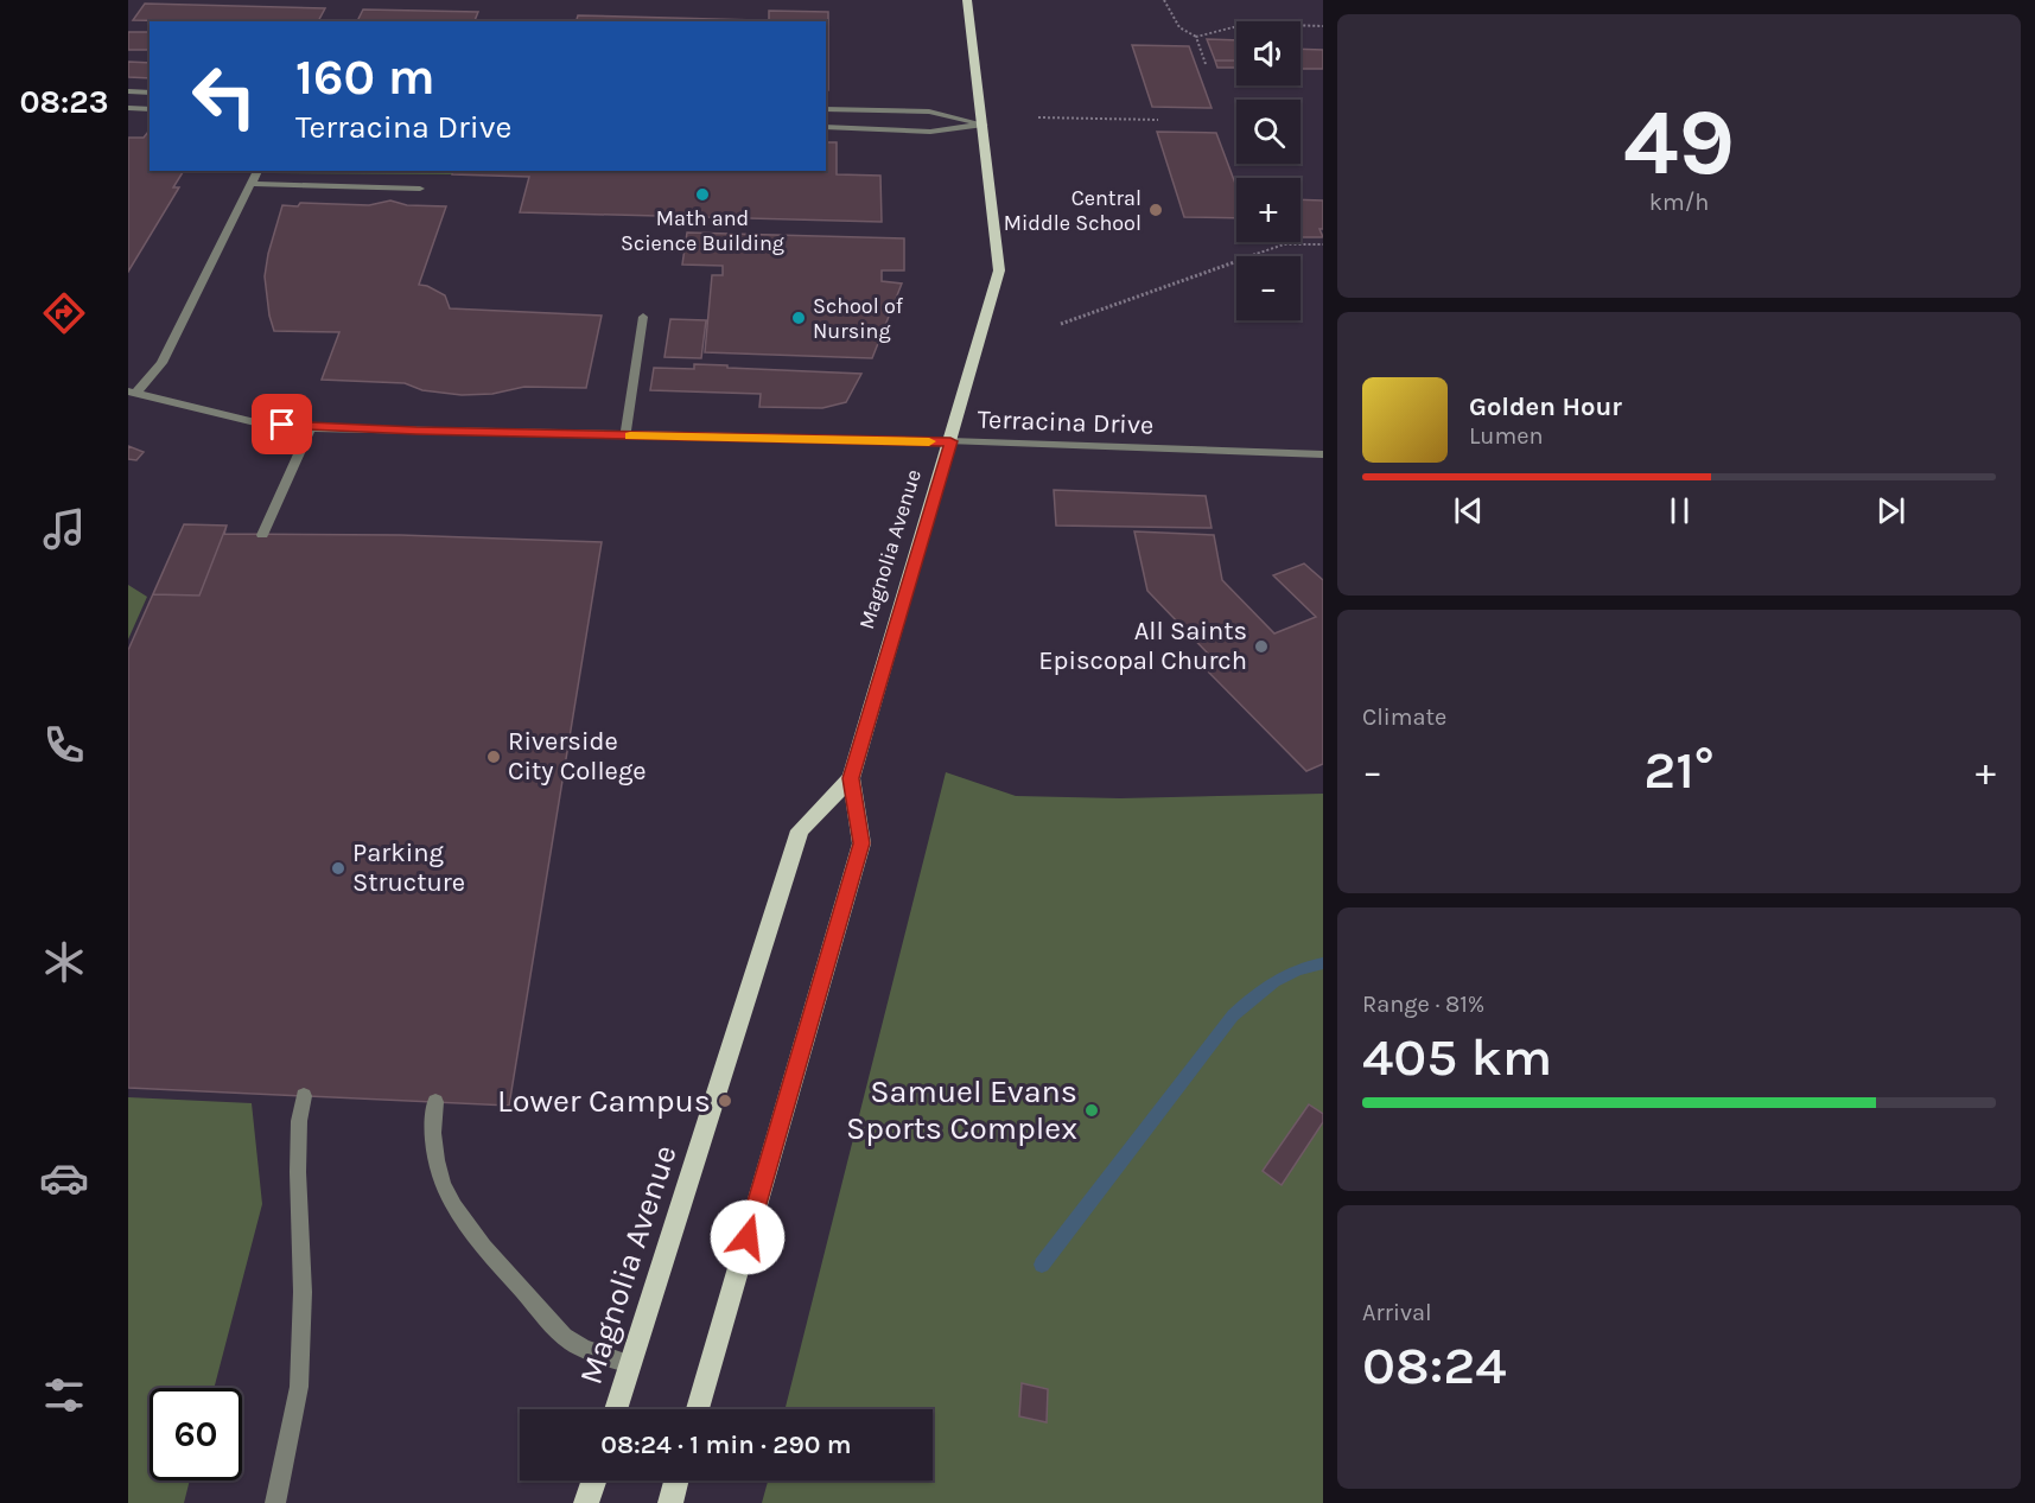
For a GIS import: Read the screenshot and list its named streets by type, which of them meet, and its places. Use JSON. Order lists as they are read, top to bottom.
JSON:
{
  "streets": {
    "main road": ["Magnolia Avenue"],
    "street": ["Terracina Drive"]
  },
  "crossings": [
    ["Terracina Drive", "Magnolia Avenue"]
  ],
  "places": [
    "Math and Science Building",
    "Central Middle School",
    "School of Nursing",
    "All Saints Episcopal Church",
    "Riverside City College",
    "Parking Structure",
    "Lower Campus",
    "Samuel Evans Sports Complex"
  ],
  "page": {
    "tabs": "08:23",
    "tile": [
      ["49", "km/h"],
      "Climate",
      ["Range · 81%", "405 km"],
      ["Arrival", "08:24"]
    ],
    "map_buttons": ["+", "−"],
    "turn": ["160 m", "Terracina Drive"],
    "song": ["Golden Hour", "Lumen"],
    "heat": ["−", "21°", "+"],
    "limit": "60",
    "trip": "08:24 · 1 min · 290 m"
  }
}
